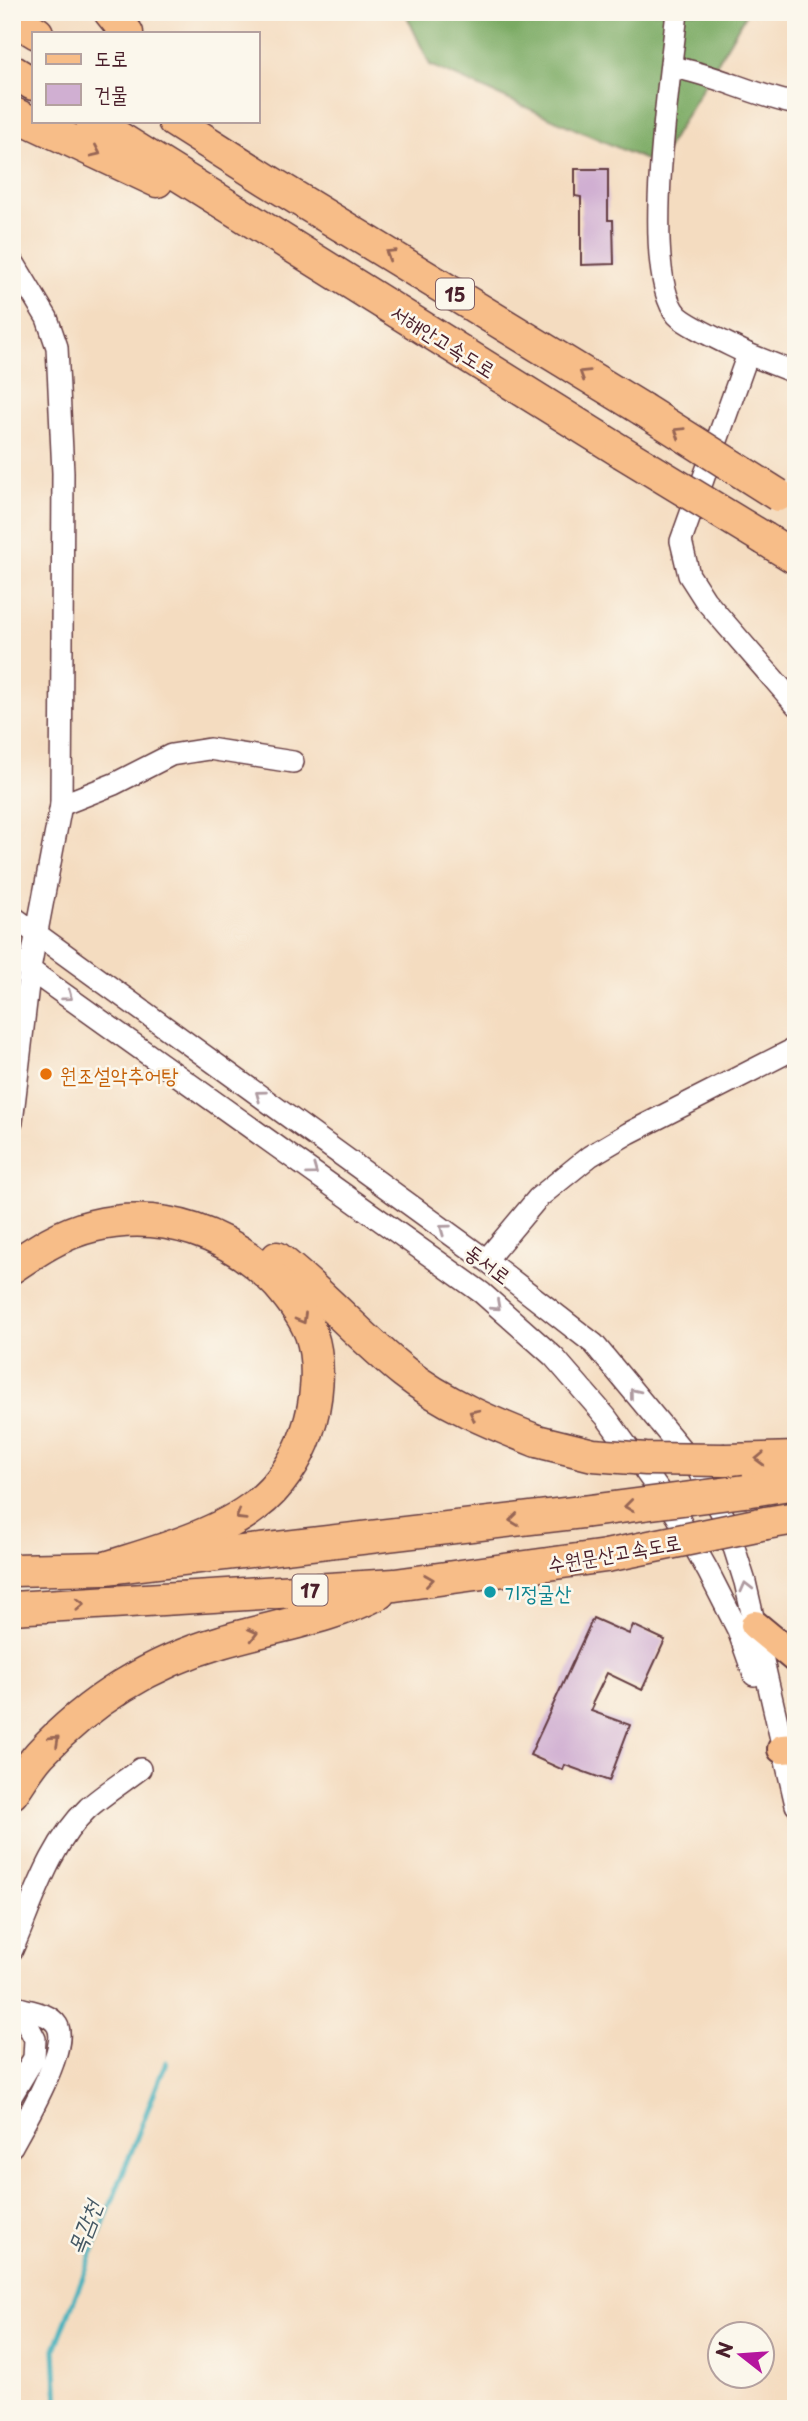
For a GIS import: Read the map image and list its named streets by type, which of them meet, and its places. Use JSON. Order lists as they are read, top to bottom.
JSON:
{
  "streets": {
    "highway": [
      "15",
      "서해안고속도로",
      "수원문산고속도로",
      "17"
    ],
    "street": ["동서로"]
  },
  "water": ["목감천"],
  "places": ["원조설악추어탕", "기정굴산"],
  "legend": ["도로", "건물"],
  "north": "left"
}
